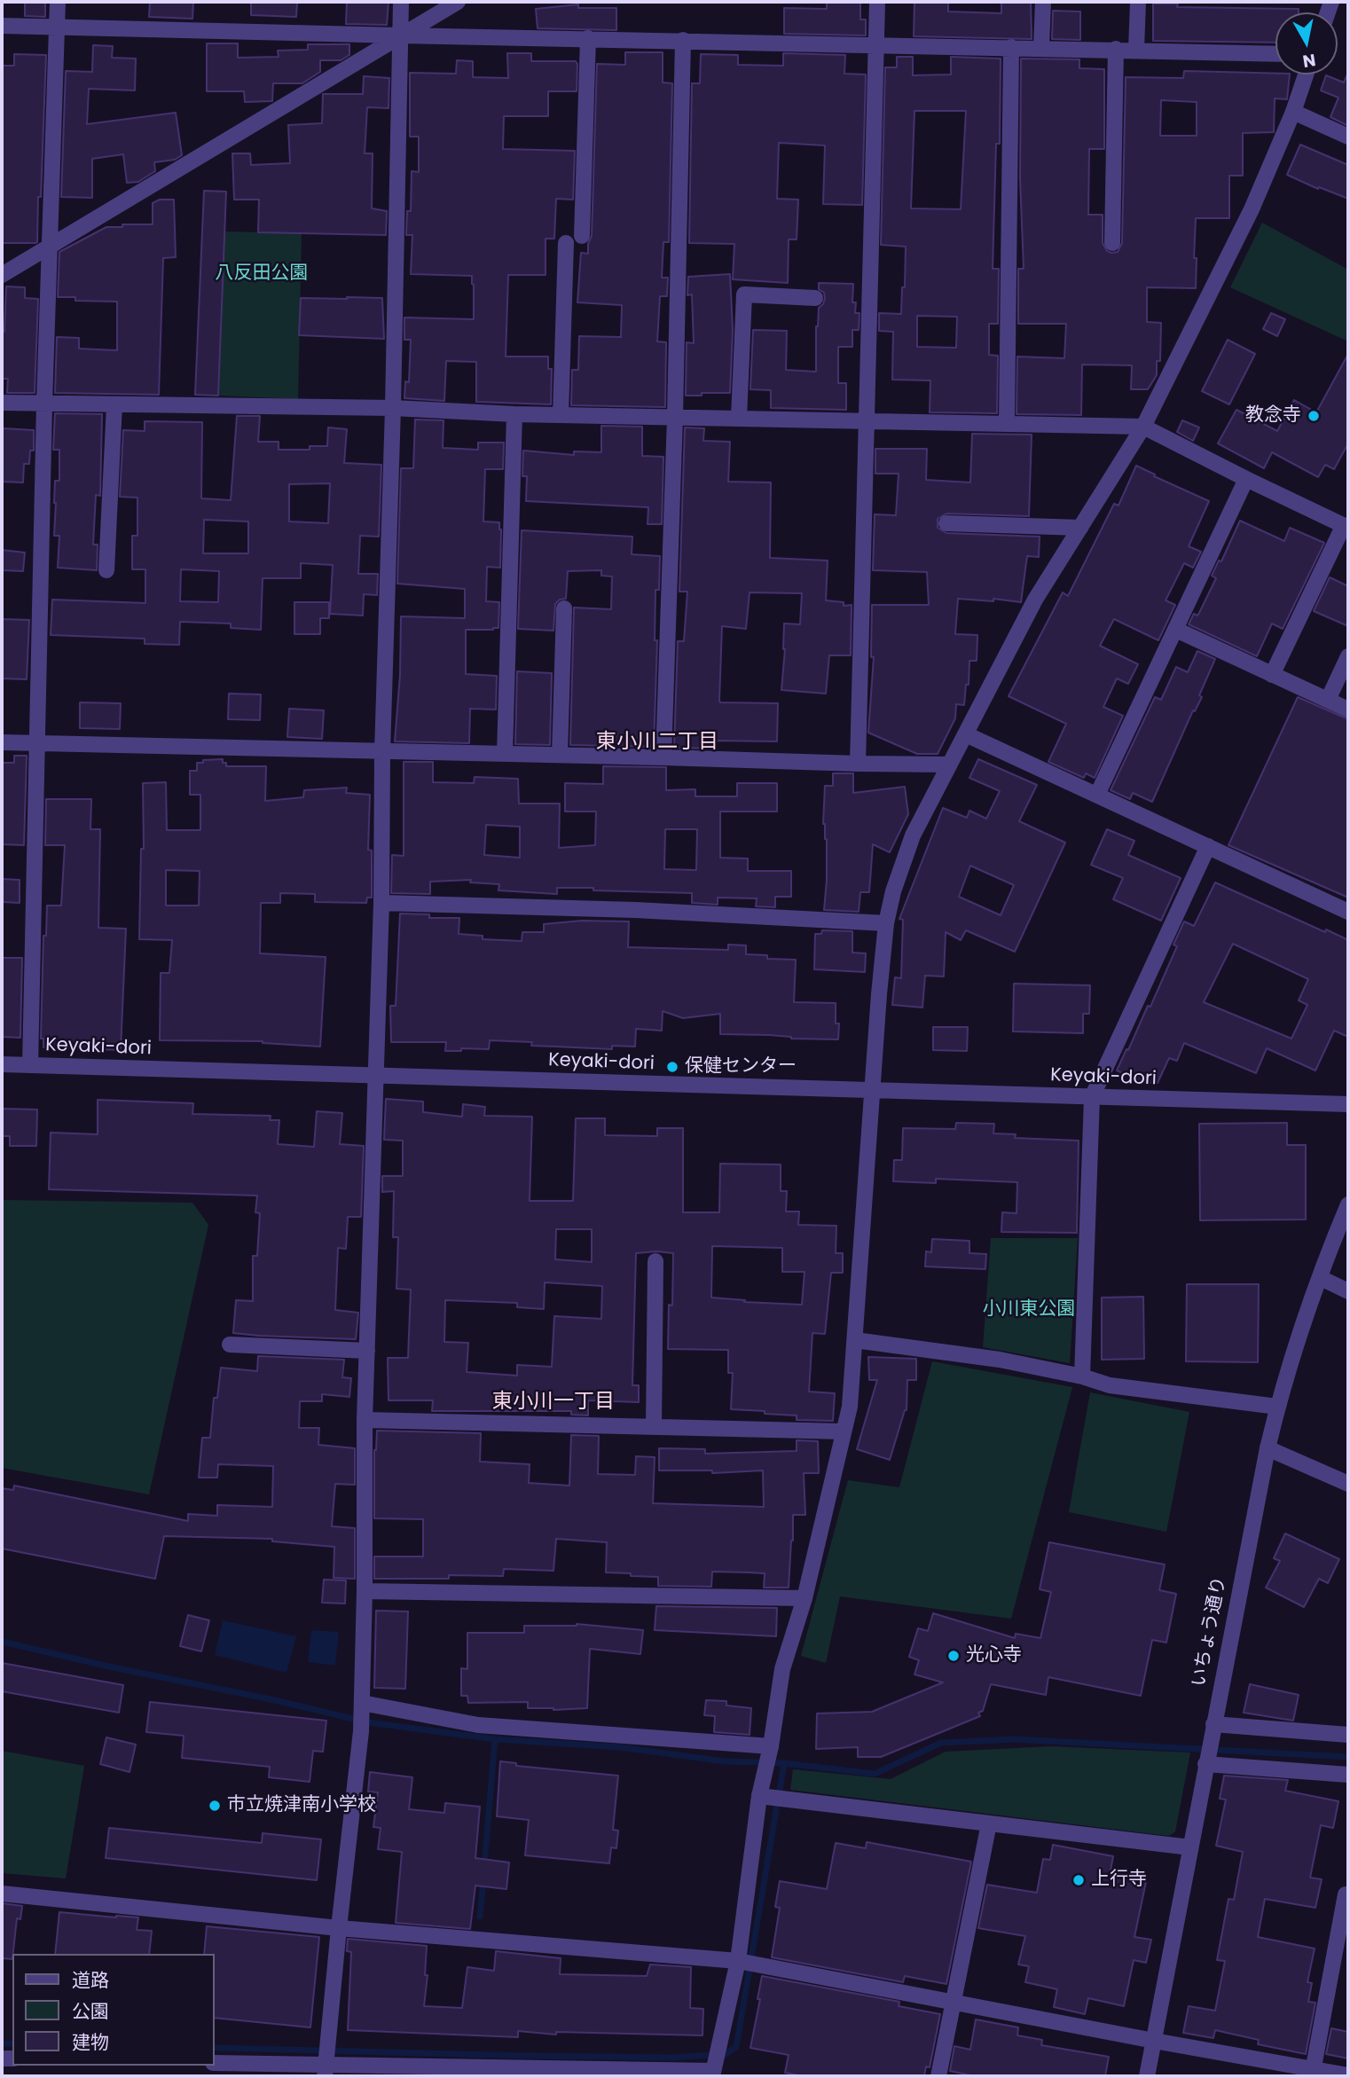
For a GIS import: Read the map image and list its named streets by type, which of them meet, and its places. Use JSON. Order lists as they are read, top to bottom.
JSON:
{
  "streets": {
    "street": ["Keyaki-dori", "いちょう通り"]
  },
  "districts": ["東小川二丁目", "東小川一丁目"],
  "parks": ["八反田公園", "小川東公園"],
  "places": [
    "教念寺",
    "保健センター",
    "光心寺",
    "市立焼津南小学校",
    "上行寺"
  ],
  "legend": ["道路", "公園", "建物"],
  "north": "bottom"
}
